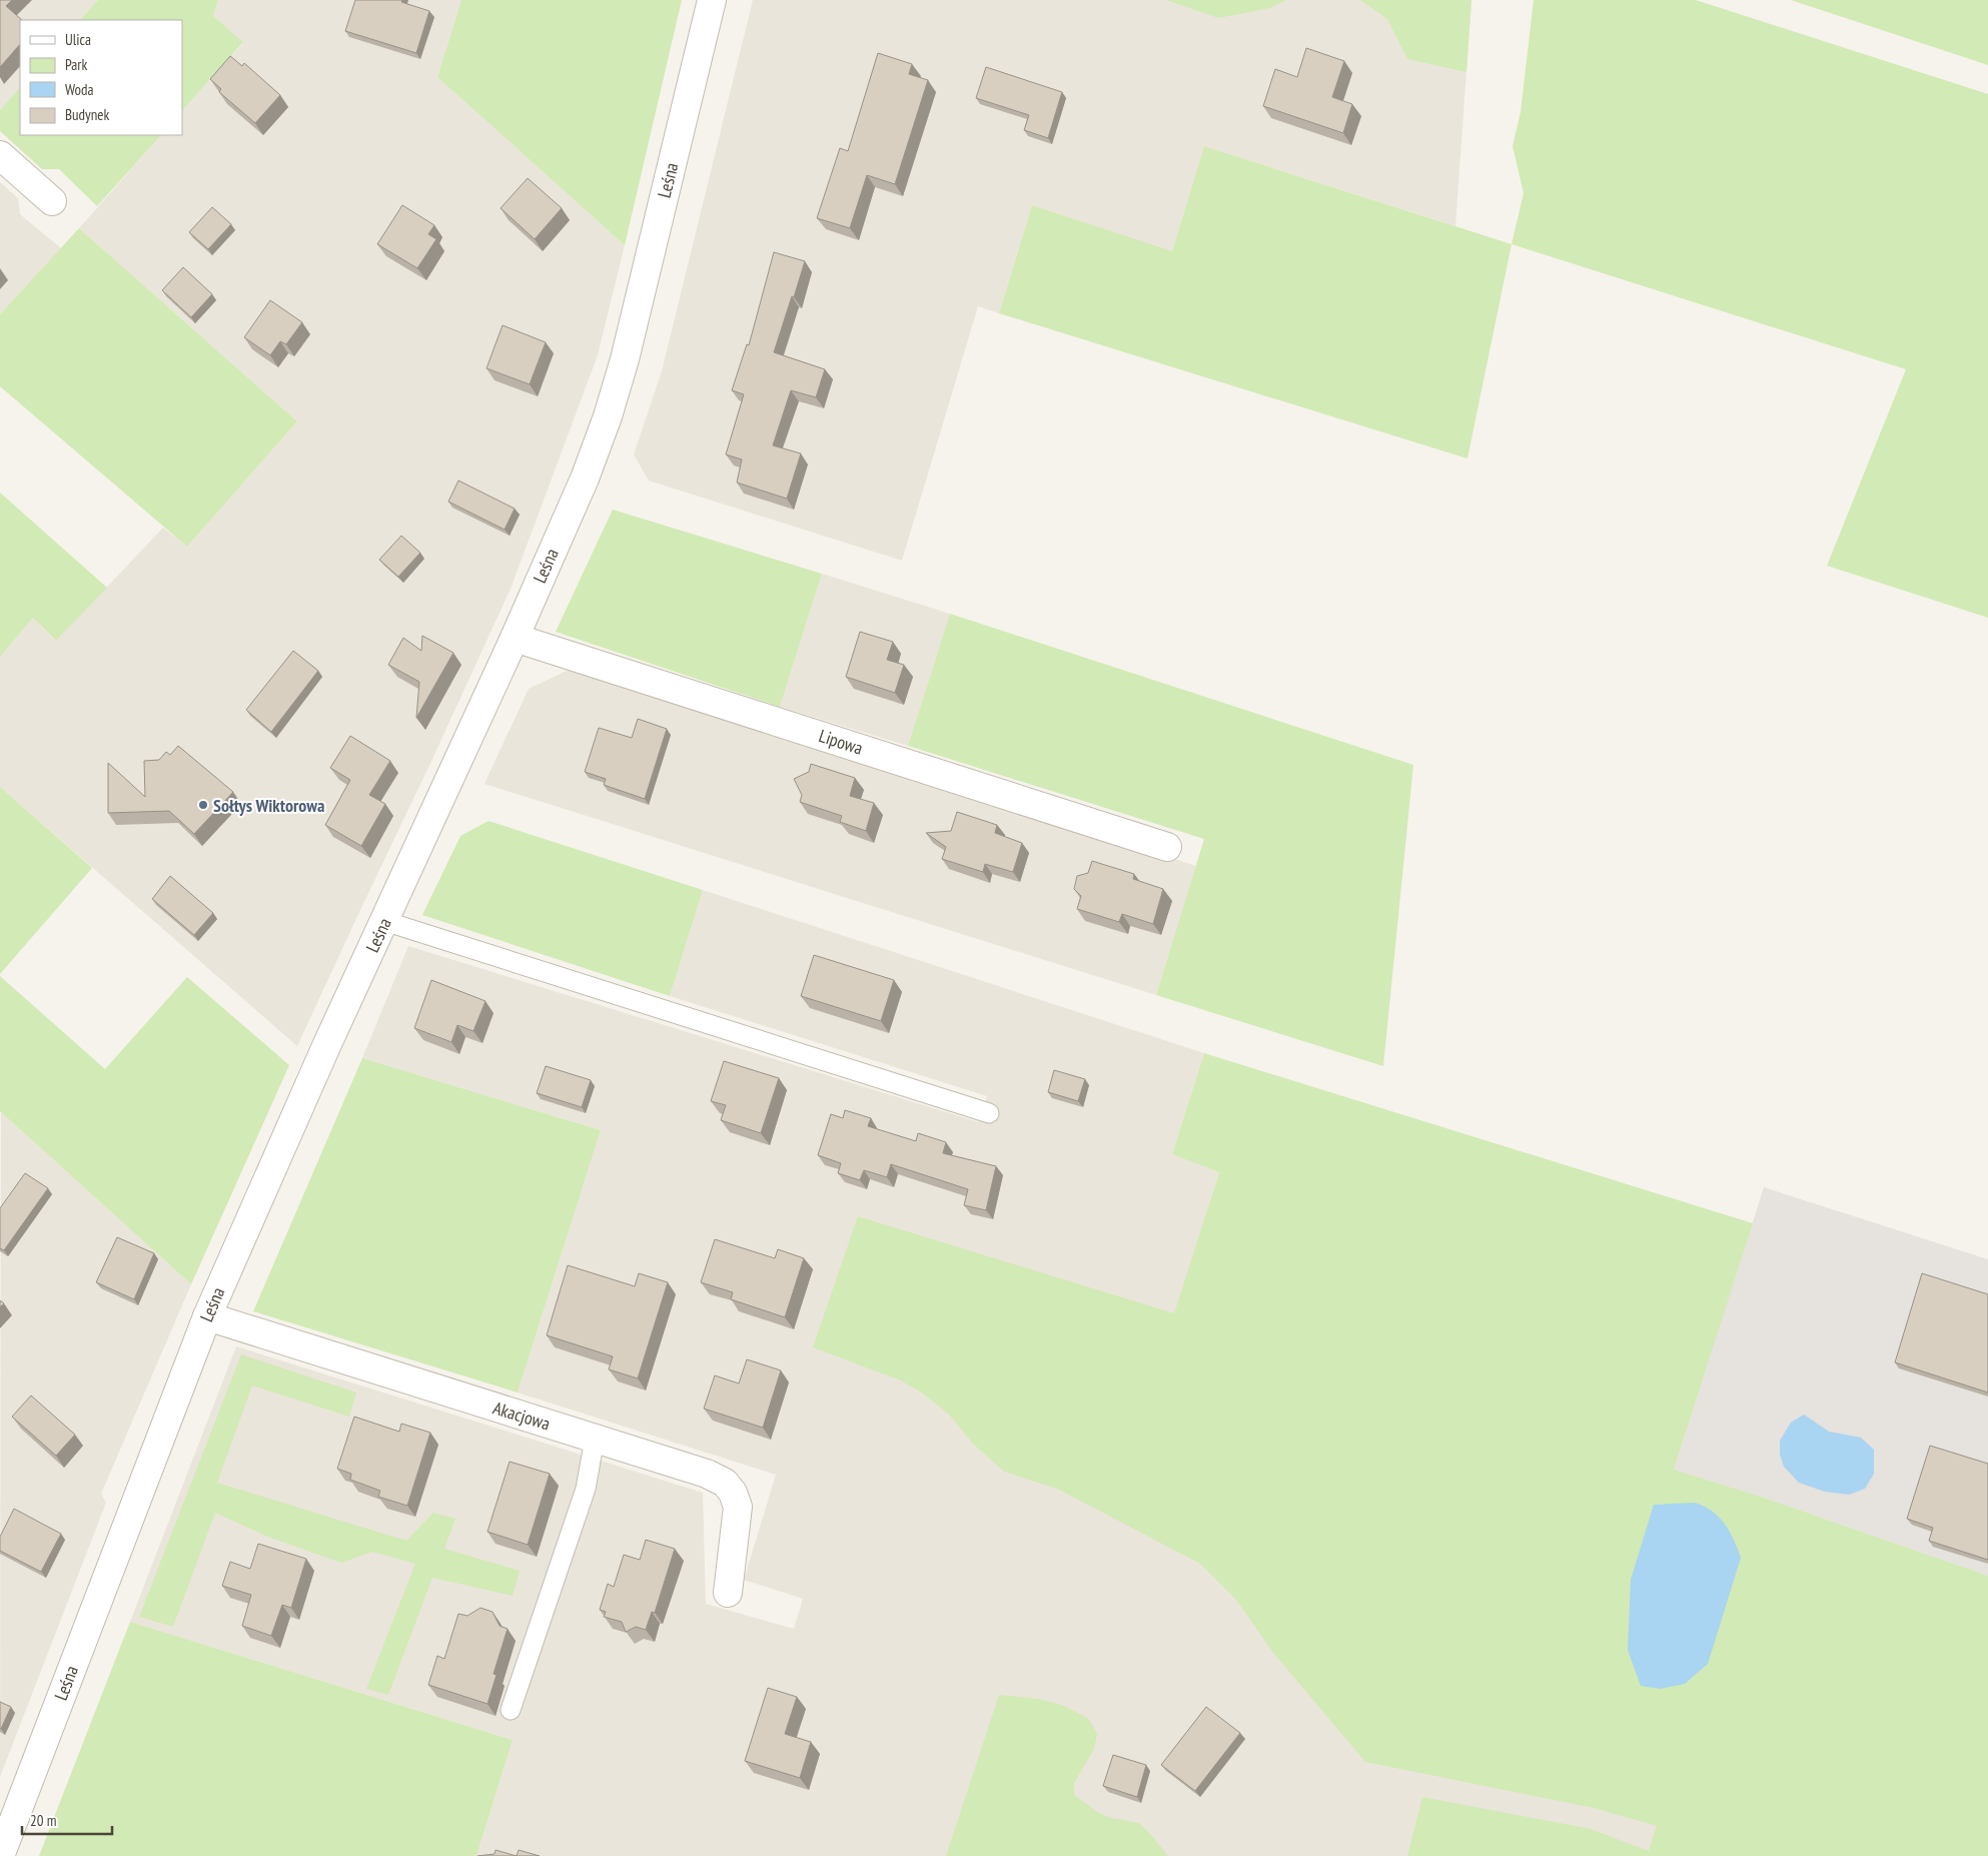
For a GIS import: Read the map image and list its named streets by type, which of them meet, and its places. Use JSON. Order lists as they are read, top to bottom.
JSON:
{
  "streets": {
    "street": ["Leśna", "Lipowa", "Akacjowa"]
  },
  "crossings": [
    ["Leśna", "Lipowa"],
    ["Leśna", "Akacjowa"]
  ],
  "places": ["Sołtys Wiktorowa"],
  "legend": [
    "Ulica",
    "Park",
    "Woda",
    "Budynek"
  ],
  "scale_bar": "20 m"
}
